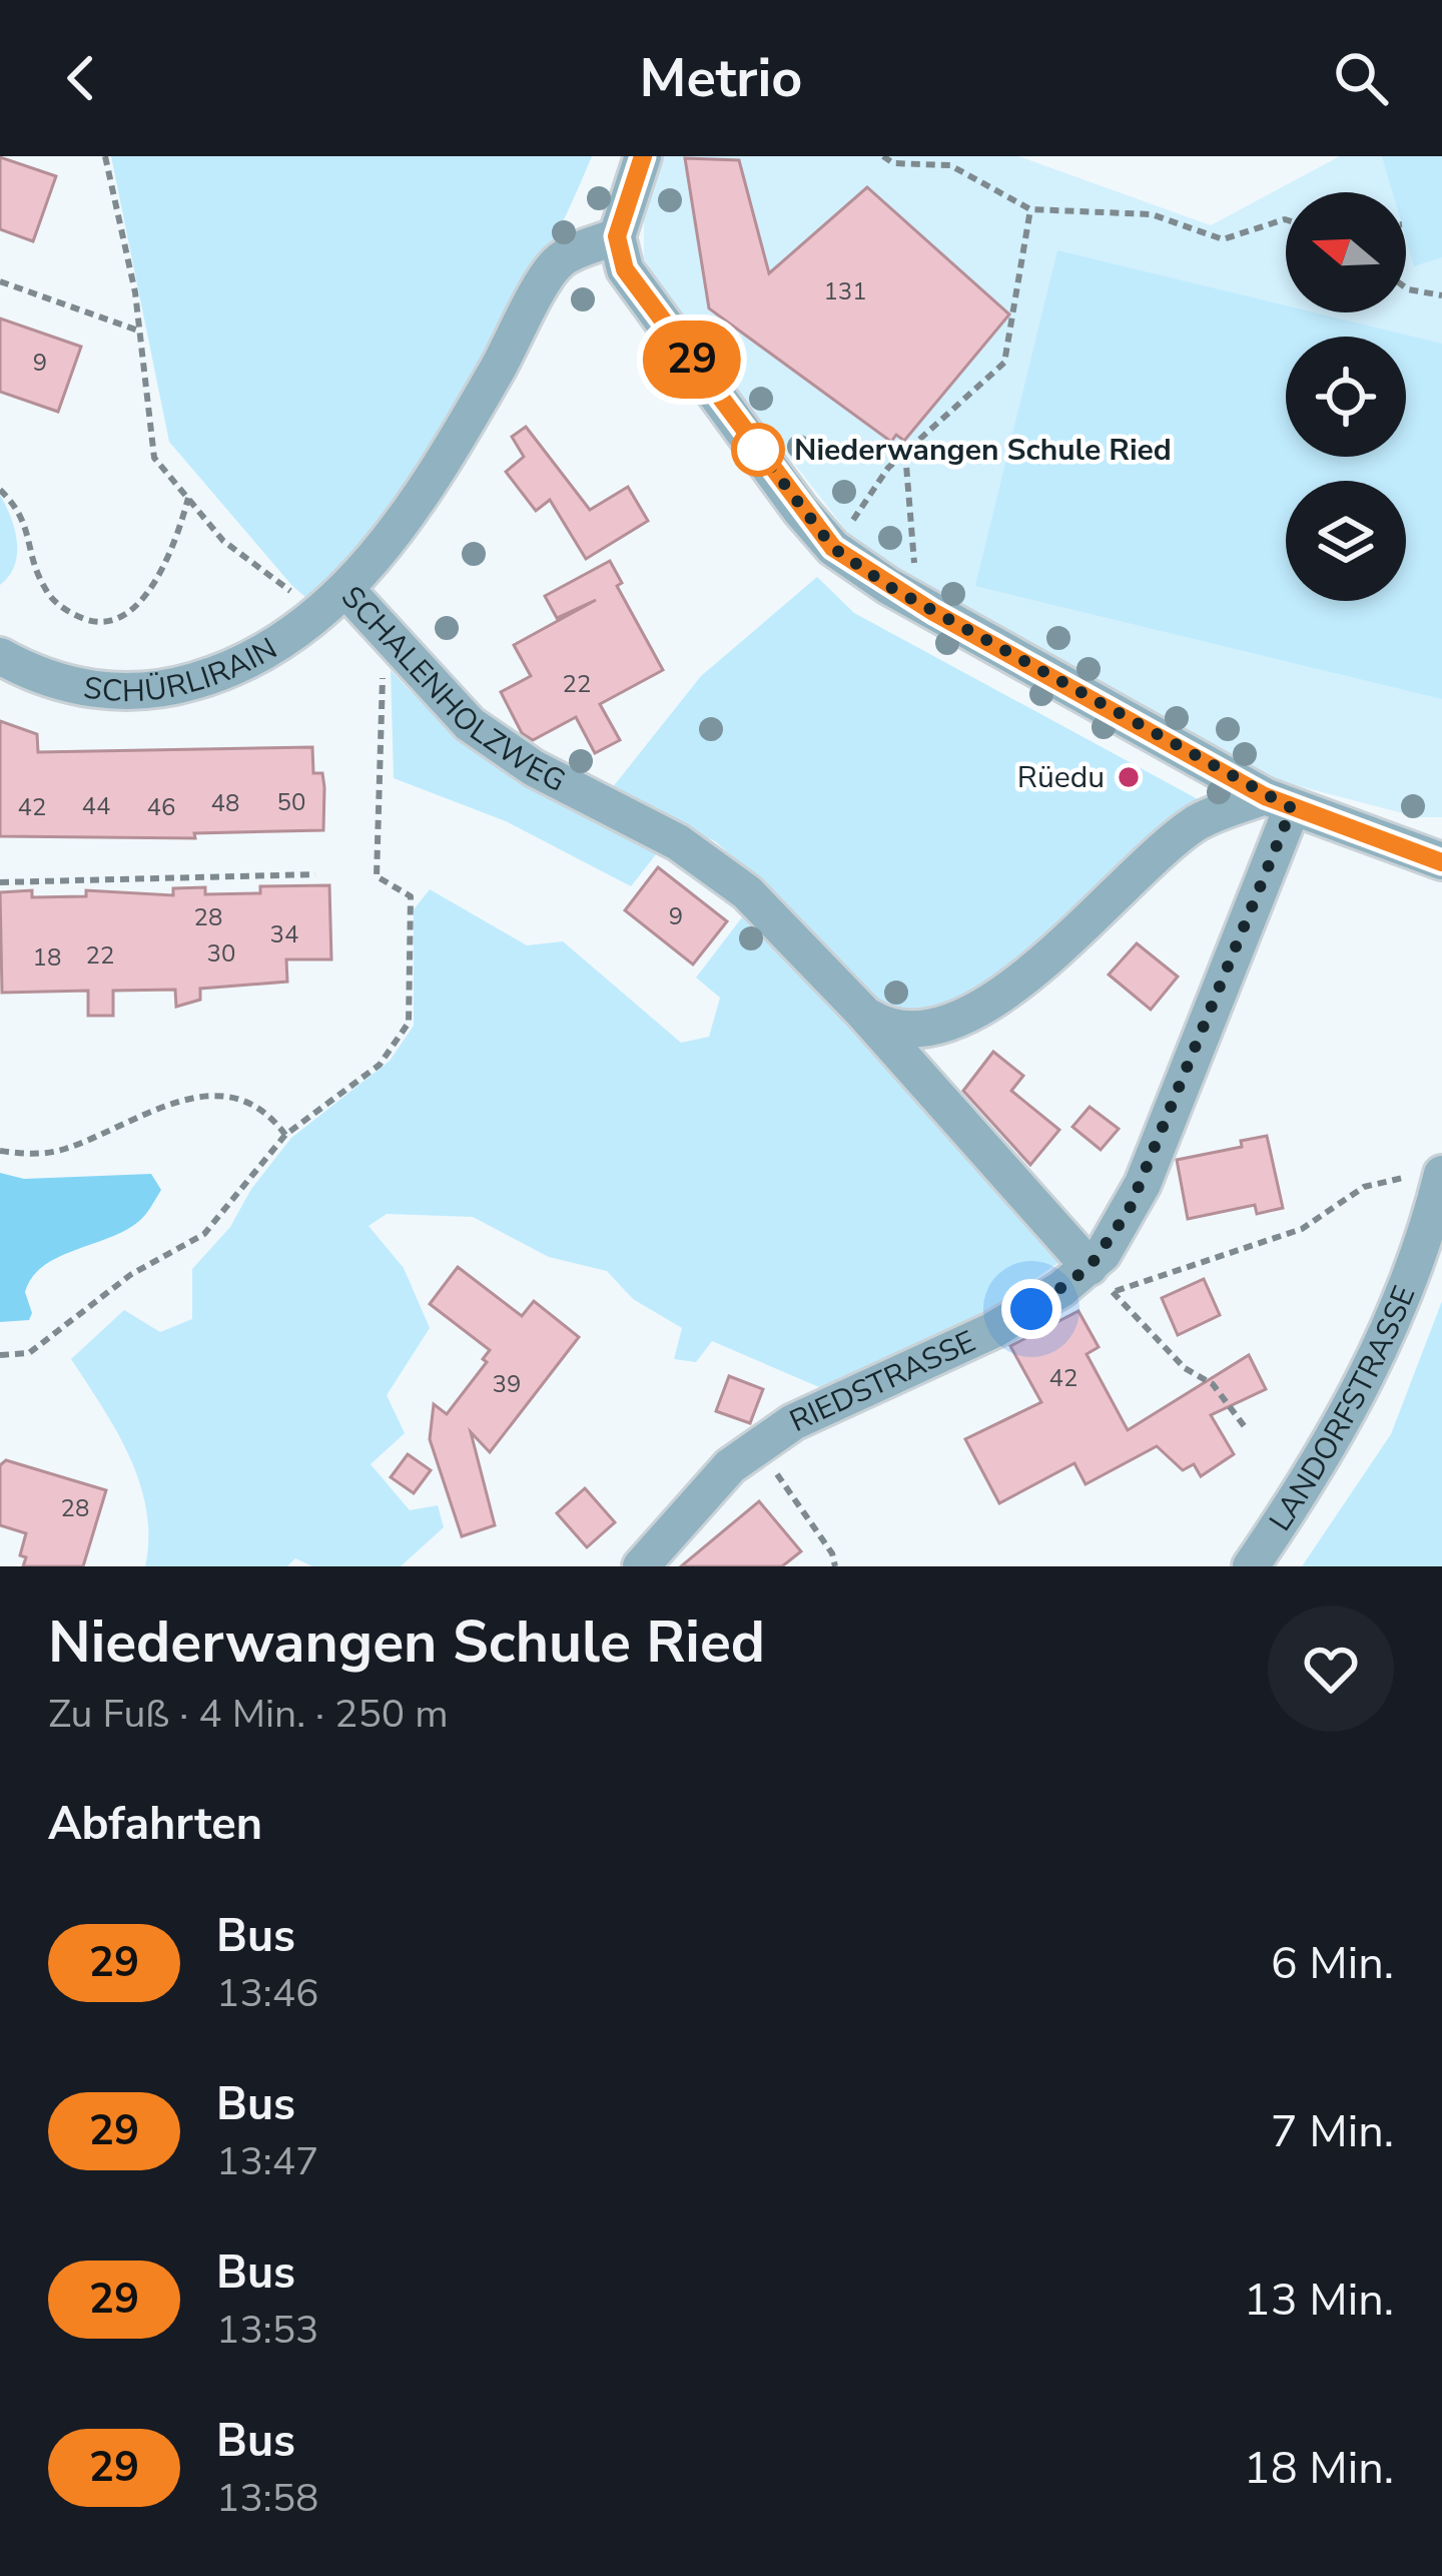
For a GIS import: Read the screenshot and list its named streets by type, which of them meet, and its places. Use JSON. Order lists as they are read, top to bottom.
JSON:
{
  "streets": {
    "street": [
      "SCHÜRLIRAIN",
      "SCHALENHOLZWEG",
      "RIEDSTRASSE",
      "LANDORFSTRASSE"
    ]
  },
  "crossings": [
    ["SCHÜRLIRAIN", "SCHALENHOLZWEG"],
    ["SCHALENHOLZWEG", "RIEDSTRASSE"]
  ],
  "places": ["Niederwangen Schule Ried", "Rüedu"],
  "lines": ["bus line 29"],
  "house_numbers": [
    "131",
    "9",
    "22",
    "50",
    "48",
    "44",
    "42",
    "46",
    "9",
    "28",
    "34",
    "30",
    "22",
    "18",
    "42",
    "39",
    "28"
  ],
  "north": "left",
  "page": {
    "header": "Metrio",
    "on_map": "29",
    "heading": [
      ["Niederwangen Schule Ried", "Zu Fuß · 4 Min. · 250 m"],
      "Abfahrten"
    ],
    "list": [
      {
        "mark": "29",
        "name": "Bus",
        "note": "13:46",
        "value": "6 Min."
      },
      {
        "mark": "29",
        "name": "Bus",
        "note": "13:47",
        "value": "7 Min."
      },
      {
        "mark": "29",
        "name": "Bus",
        "note": "13:53",
        "value": "13 Min."
      },
      {
        "mark": "29",
        "name": "Bus",
        "note": "13:58",
        "value": "18 Min."
      }
    ]
  }
}
